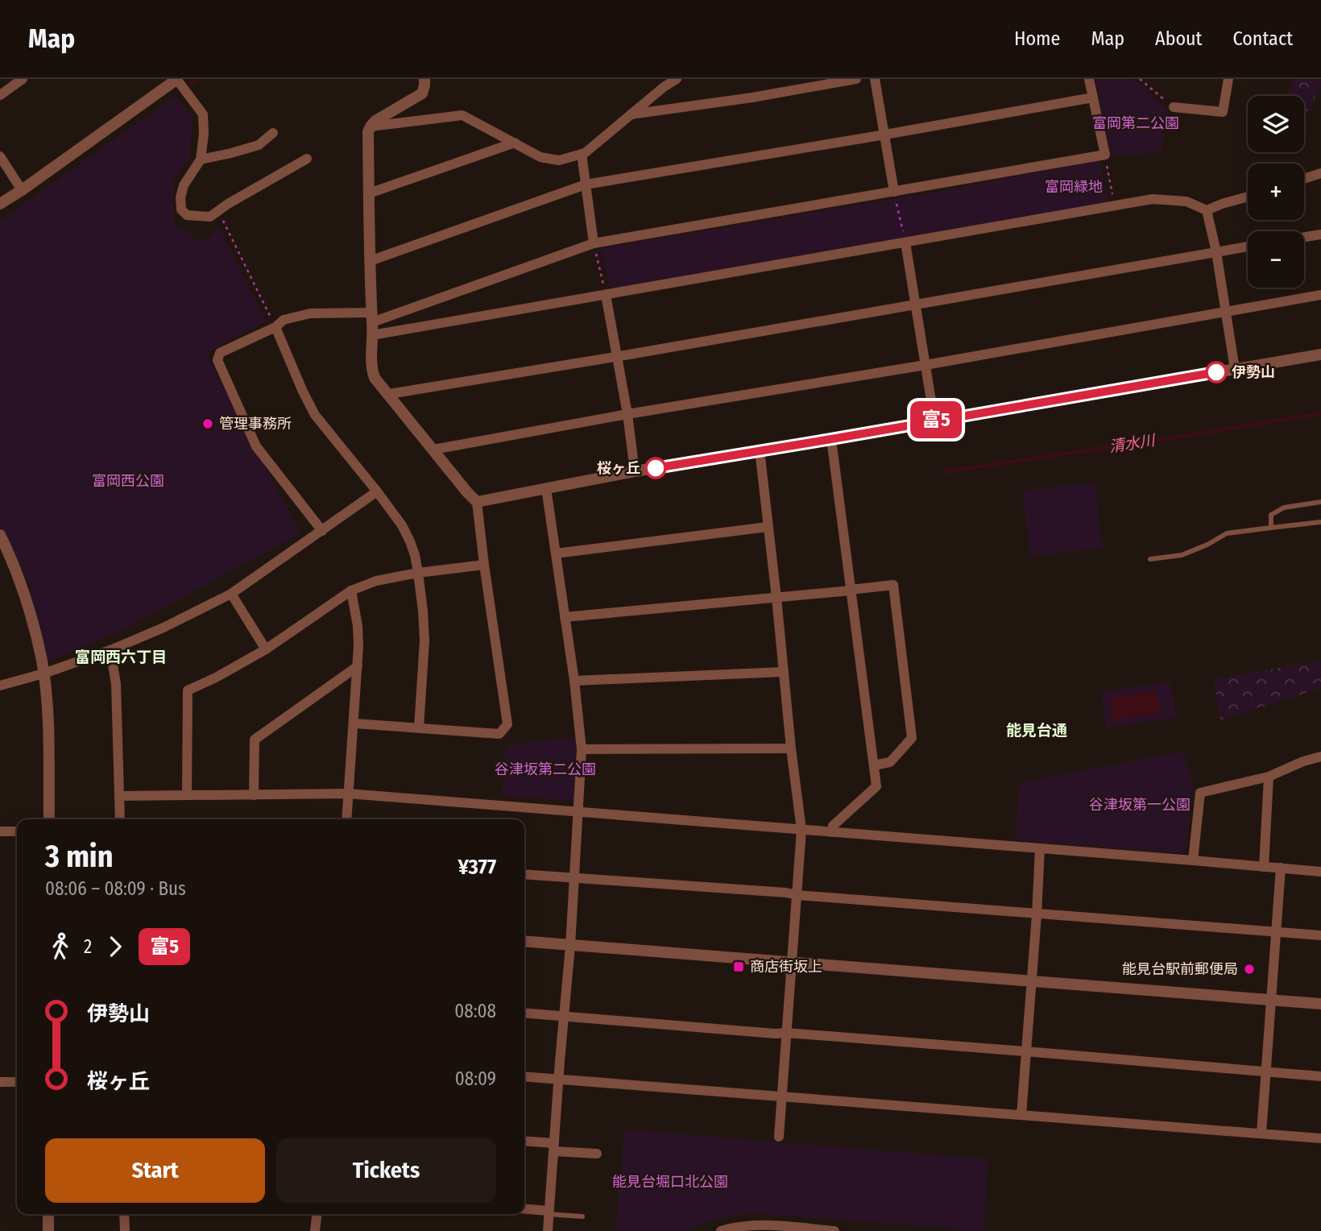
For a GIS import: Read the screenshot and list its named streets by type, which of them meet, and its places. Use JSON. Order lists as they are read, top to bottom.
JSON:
{
  "districts": ["富岡西六丁目", "能見台通"],
  "water": ["清水川"],
  "parks": [
    "富岡第二公園",
    "富岡緑地",
    "富岡西公園",
    "谷津坂第二公園",
    "谷津坂第一公園",
    "能見台堀口北公園"
  ],
  "places": {
    "other": [
      "伊勢山",
      "管理事務所",
      "桜ヶ丘",
      "能見台駅前郵便局"
    ],
    "transit": ["商店街坂上"]
  },
  "lines": ["bus line 富5"],
  "page": {
    "header": "Map",
    "nav": [
      "Home",
      "Map",
      "About",
      "Contact"
    ],
    "on_map": "富5",
    "map_buttons": ["+", "−"],
    "heading": ["3 min", "08:06 – 08:09 · Bus", "¥377"],
    "legs": ["2", "富5"],
    "list": [
      {
        "name": "伊勢山",
        "value": "08:08"
      },
      {
        "name": "桜ヶ丘",
        "value": "08:09"
      }
    ],
    "buttons": ["Start", "Tickets"]
  }
}
